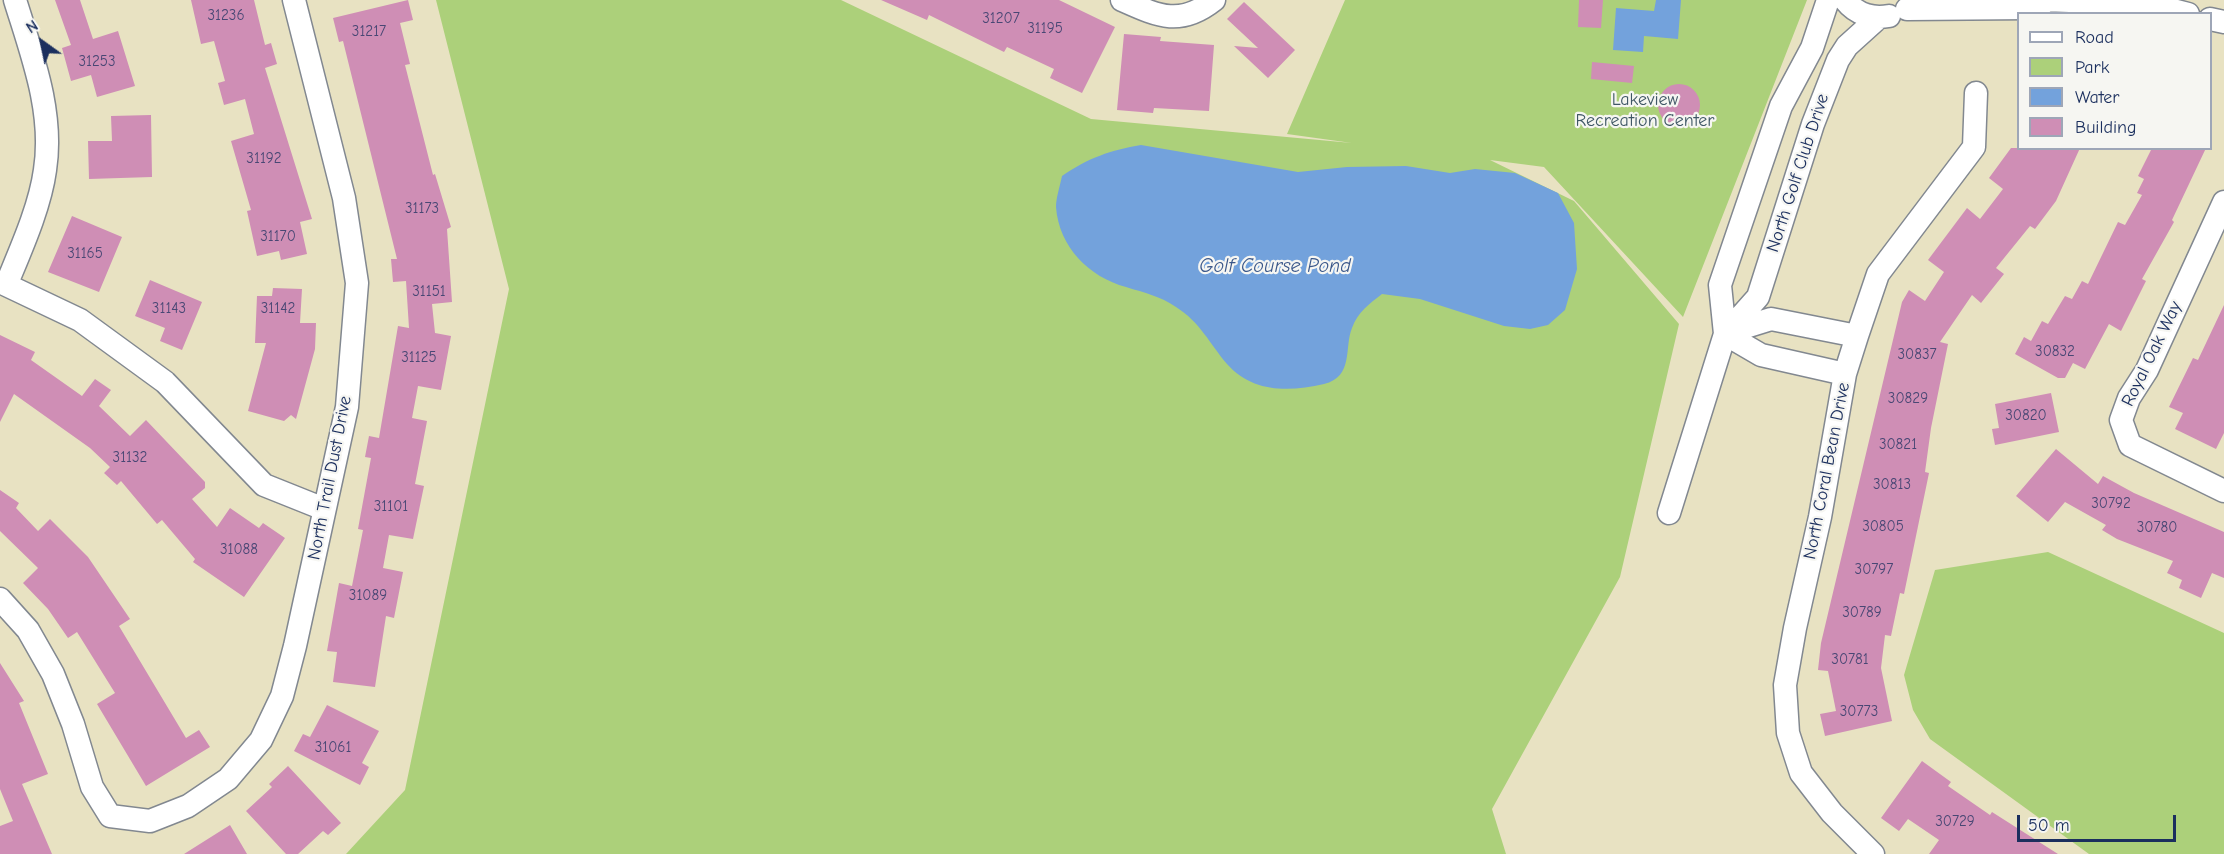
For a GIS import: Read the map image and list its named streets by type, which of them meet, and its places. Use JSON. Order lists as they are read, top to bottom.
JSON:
{
  "streets": {
    "street": [
      "North Golf Club Drive",
      "Royal Oak Way",
      "North Coral Bean Drive",
      "North Trail Dust Drive"
    ]
  },
  "water": ["Golf Course Pond"],
  "parks": ["Lakeview Recreation Center"],
  "house_numbers": [
    "31236",
    "31207",
    "31195",
    "31217",
    "31253",
    "31192",
    "31173",
    "31170",
    "31165",
    "31151",
    "31143",
    "31142",
    "30832",
    "30837",
    "31125",
    "30829",
    "30820",
    "30821",
    "31132",
    "30813",
    "30792",
    "31101",
    "30805",
    "30780",
    "31088",
    "30797",
    "31089",
    "30789",
    "30781",
    "30773",
    "31061",
    "30729"
  ],
  "legend": [
    "Road",
    "Park",
    "Water",
    "Building"
  ],
  "scale_bar": "50 m",
  "north": "top left"
}
